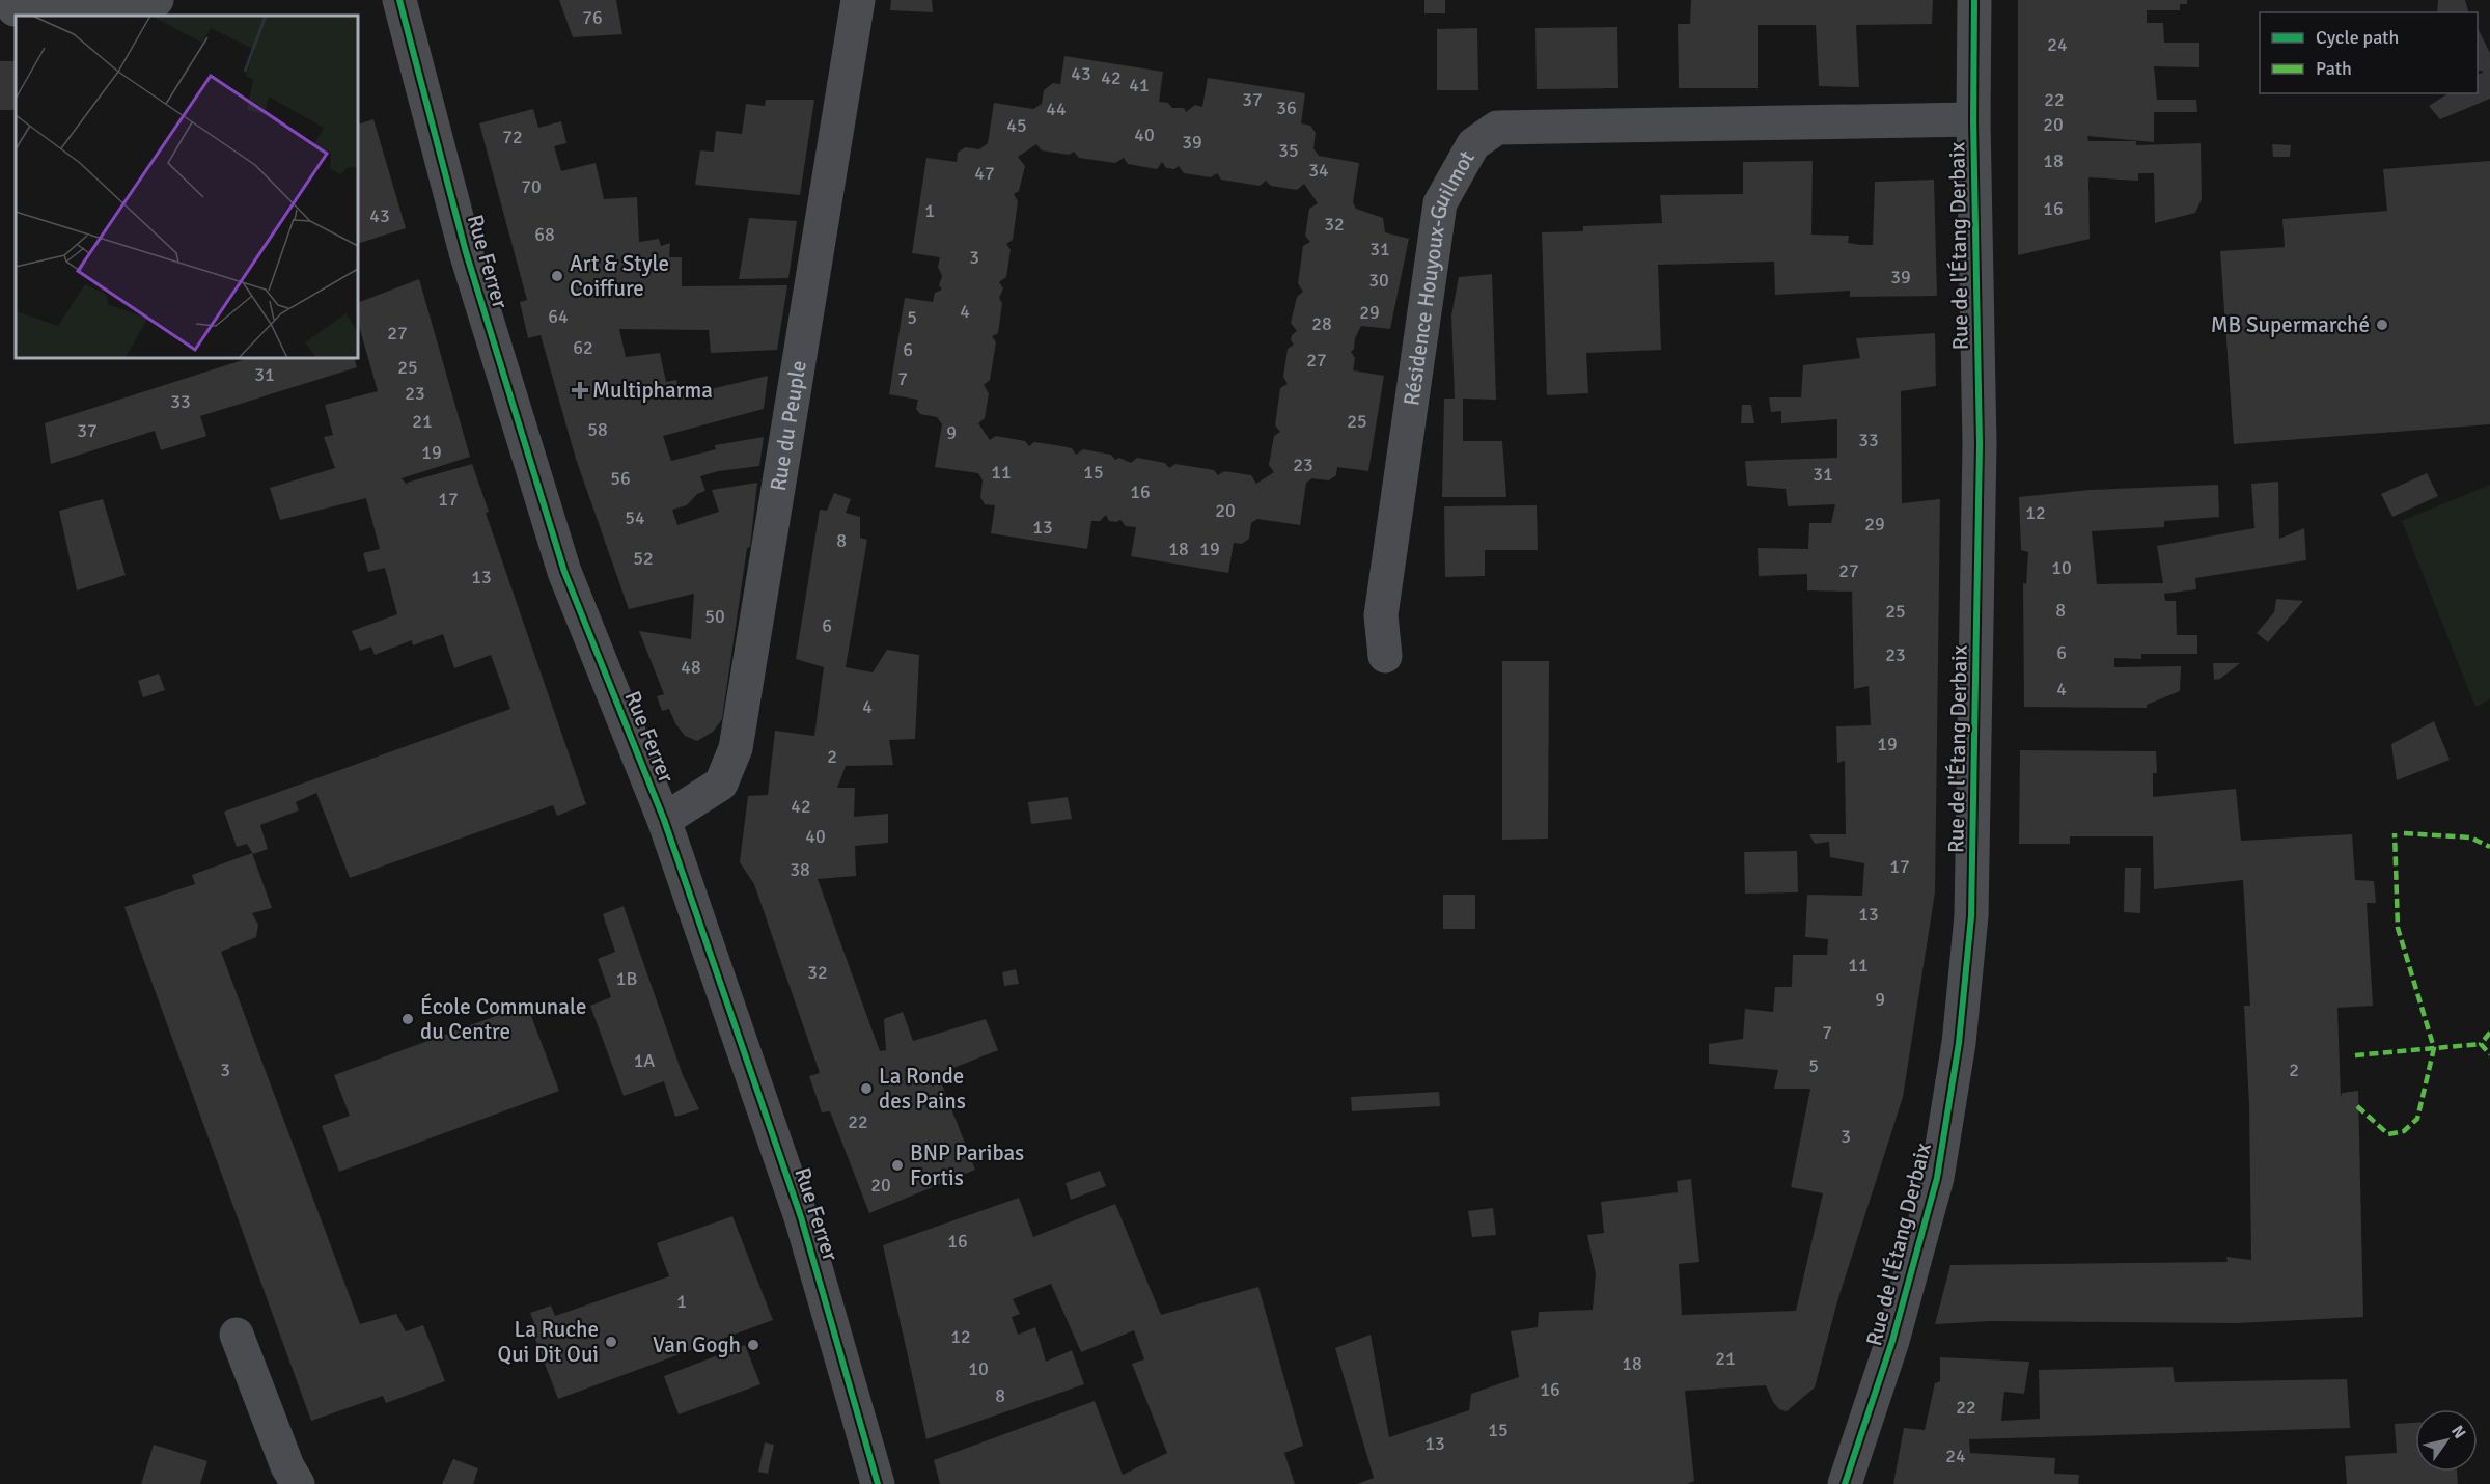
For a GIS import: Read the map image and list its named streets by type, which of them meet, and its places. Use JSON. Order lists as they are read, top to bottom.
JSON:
{
  "streets": {
    "street": [
      "Rue de l'Étang Derbaix",
      "Rue Ferrer",
      "Résidence Houyoux-Guilmot",
      "Rue du Peuple"
    ]
  },
  "crossings": [
    ["Rue de l'Étang Derbaix", "Résidence Houyoux-Guilmot"],
    ["Rue Ferrer", "Rue du Peuple"]
  ],
  "places": {
    "other": [
      "Art & Style Coiffure",
      "MB Supermarché",
      "École Communale du Centre",
      "La Ronde des Pains",
      "BNP Paribas Fortis",
      "La Ruche Qui Dit Oui",
      "Van Gogh"
    ],
    "health": ["Multipharma"]
  },
  "house_numbers": [
    "76",
    "24",
    "43",
    "42",
    "41",
    "37",
    "22",
    "36",
    "44",
    "20",
    "45",
    "40",
    "72",
    "39",
    "35",
    "18",
    "34",
    "47",
    "70",
    "16",
    "1",
    "43",
    "32",
    "68",
    "31",
    "3",
    "39",
    "30",
    "4",
    "29",
    "64",
    "5",
    "28",
    "27",
    "62",
    "6",
    "27",
    "25",
    "31",
    "7",
    "23",
    "33",
    "21",
    "25",
    "58",
    "37",
    "9",
    "33",
    "19",
    "23",
    "11",
    "15",
    "31",
    "56",
    "16",
    "17",
    "20",
    "12",
    "54",
    "29",
    "13",
    "8",
    "18",
    "19",
    "52",
    "10",
    "27",
    "13",
    "8",
    "25",
    "50",
    "6",
    "6",
    "23",
    "48",
    "4",
    "4",
    "19",
    "2",
    "42",
    "40",
    "17",
    "38",
    "13",
    "11",
    "32",
    "1B",
    "9",
    "7",
    "1A",
    "5",
    "3",
    "2",
    "22",
    "3",
    "20",
    "16",
    "1",
    "12",
    "21",
    "18",
    "10",
    "16",
    "8",
    "22",
    "15",
    "13",
    "24"
  ],
  "legend": ["Cycle path", "Path"],
  "north": "top right"
}
